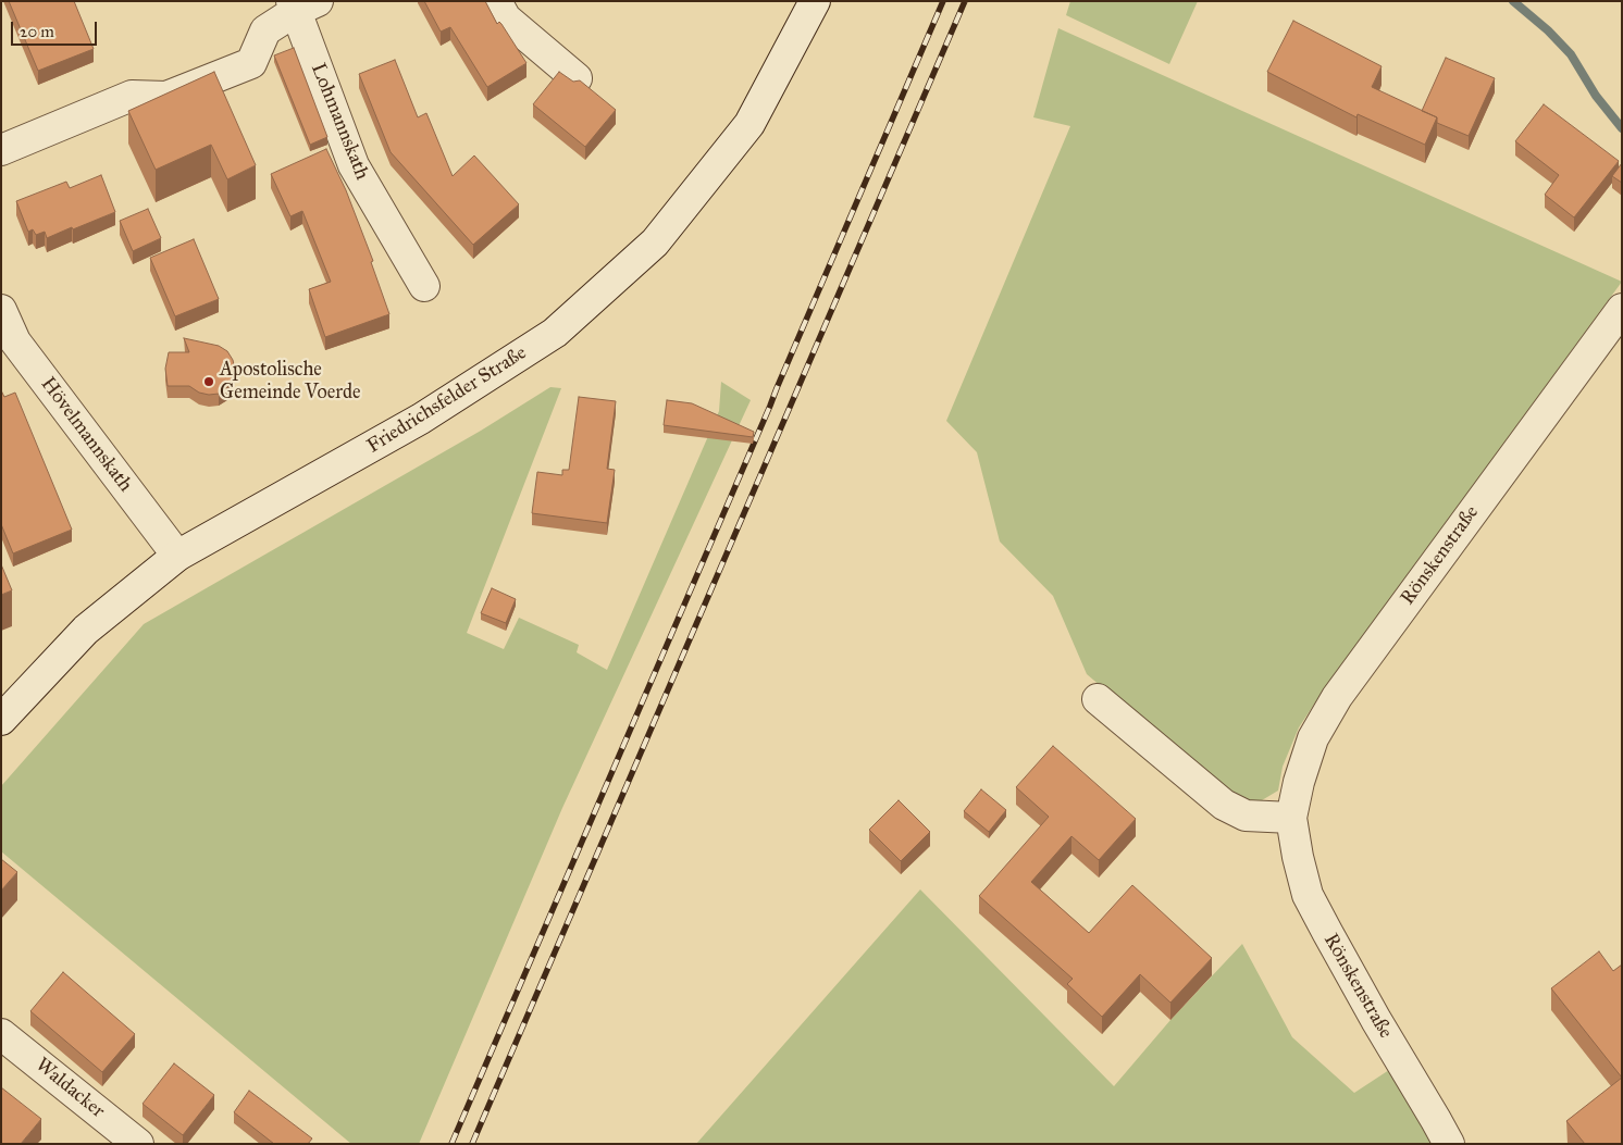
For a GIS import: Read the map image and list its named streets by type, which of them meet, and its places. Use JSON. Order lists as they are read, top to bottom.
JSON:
{
  "streets": {
    "street": [
      "Lohmannskath",
      "Friedrichsfelder Straße",
      "Hövelmannskath",
      "Rönskenstraße",
      "Waldacker"
    ]
  },
  "crossings": [
    ["Friedrichsfelder Straße", "Hövelmannskath"]
  ],
  "places": ["Apostolische Gemeinde Voerde"],
  "scale_bar": "20 m"
}
